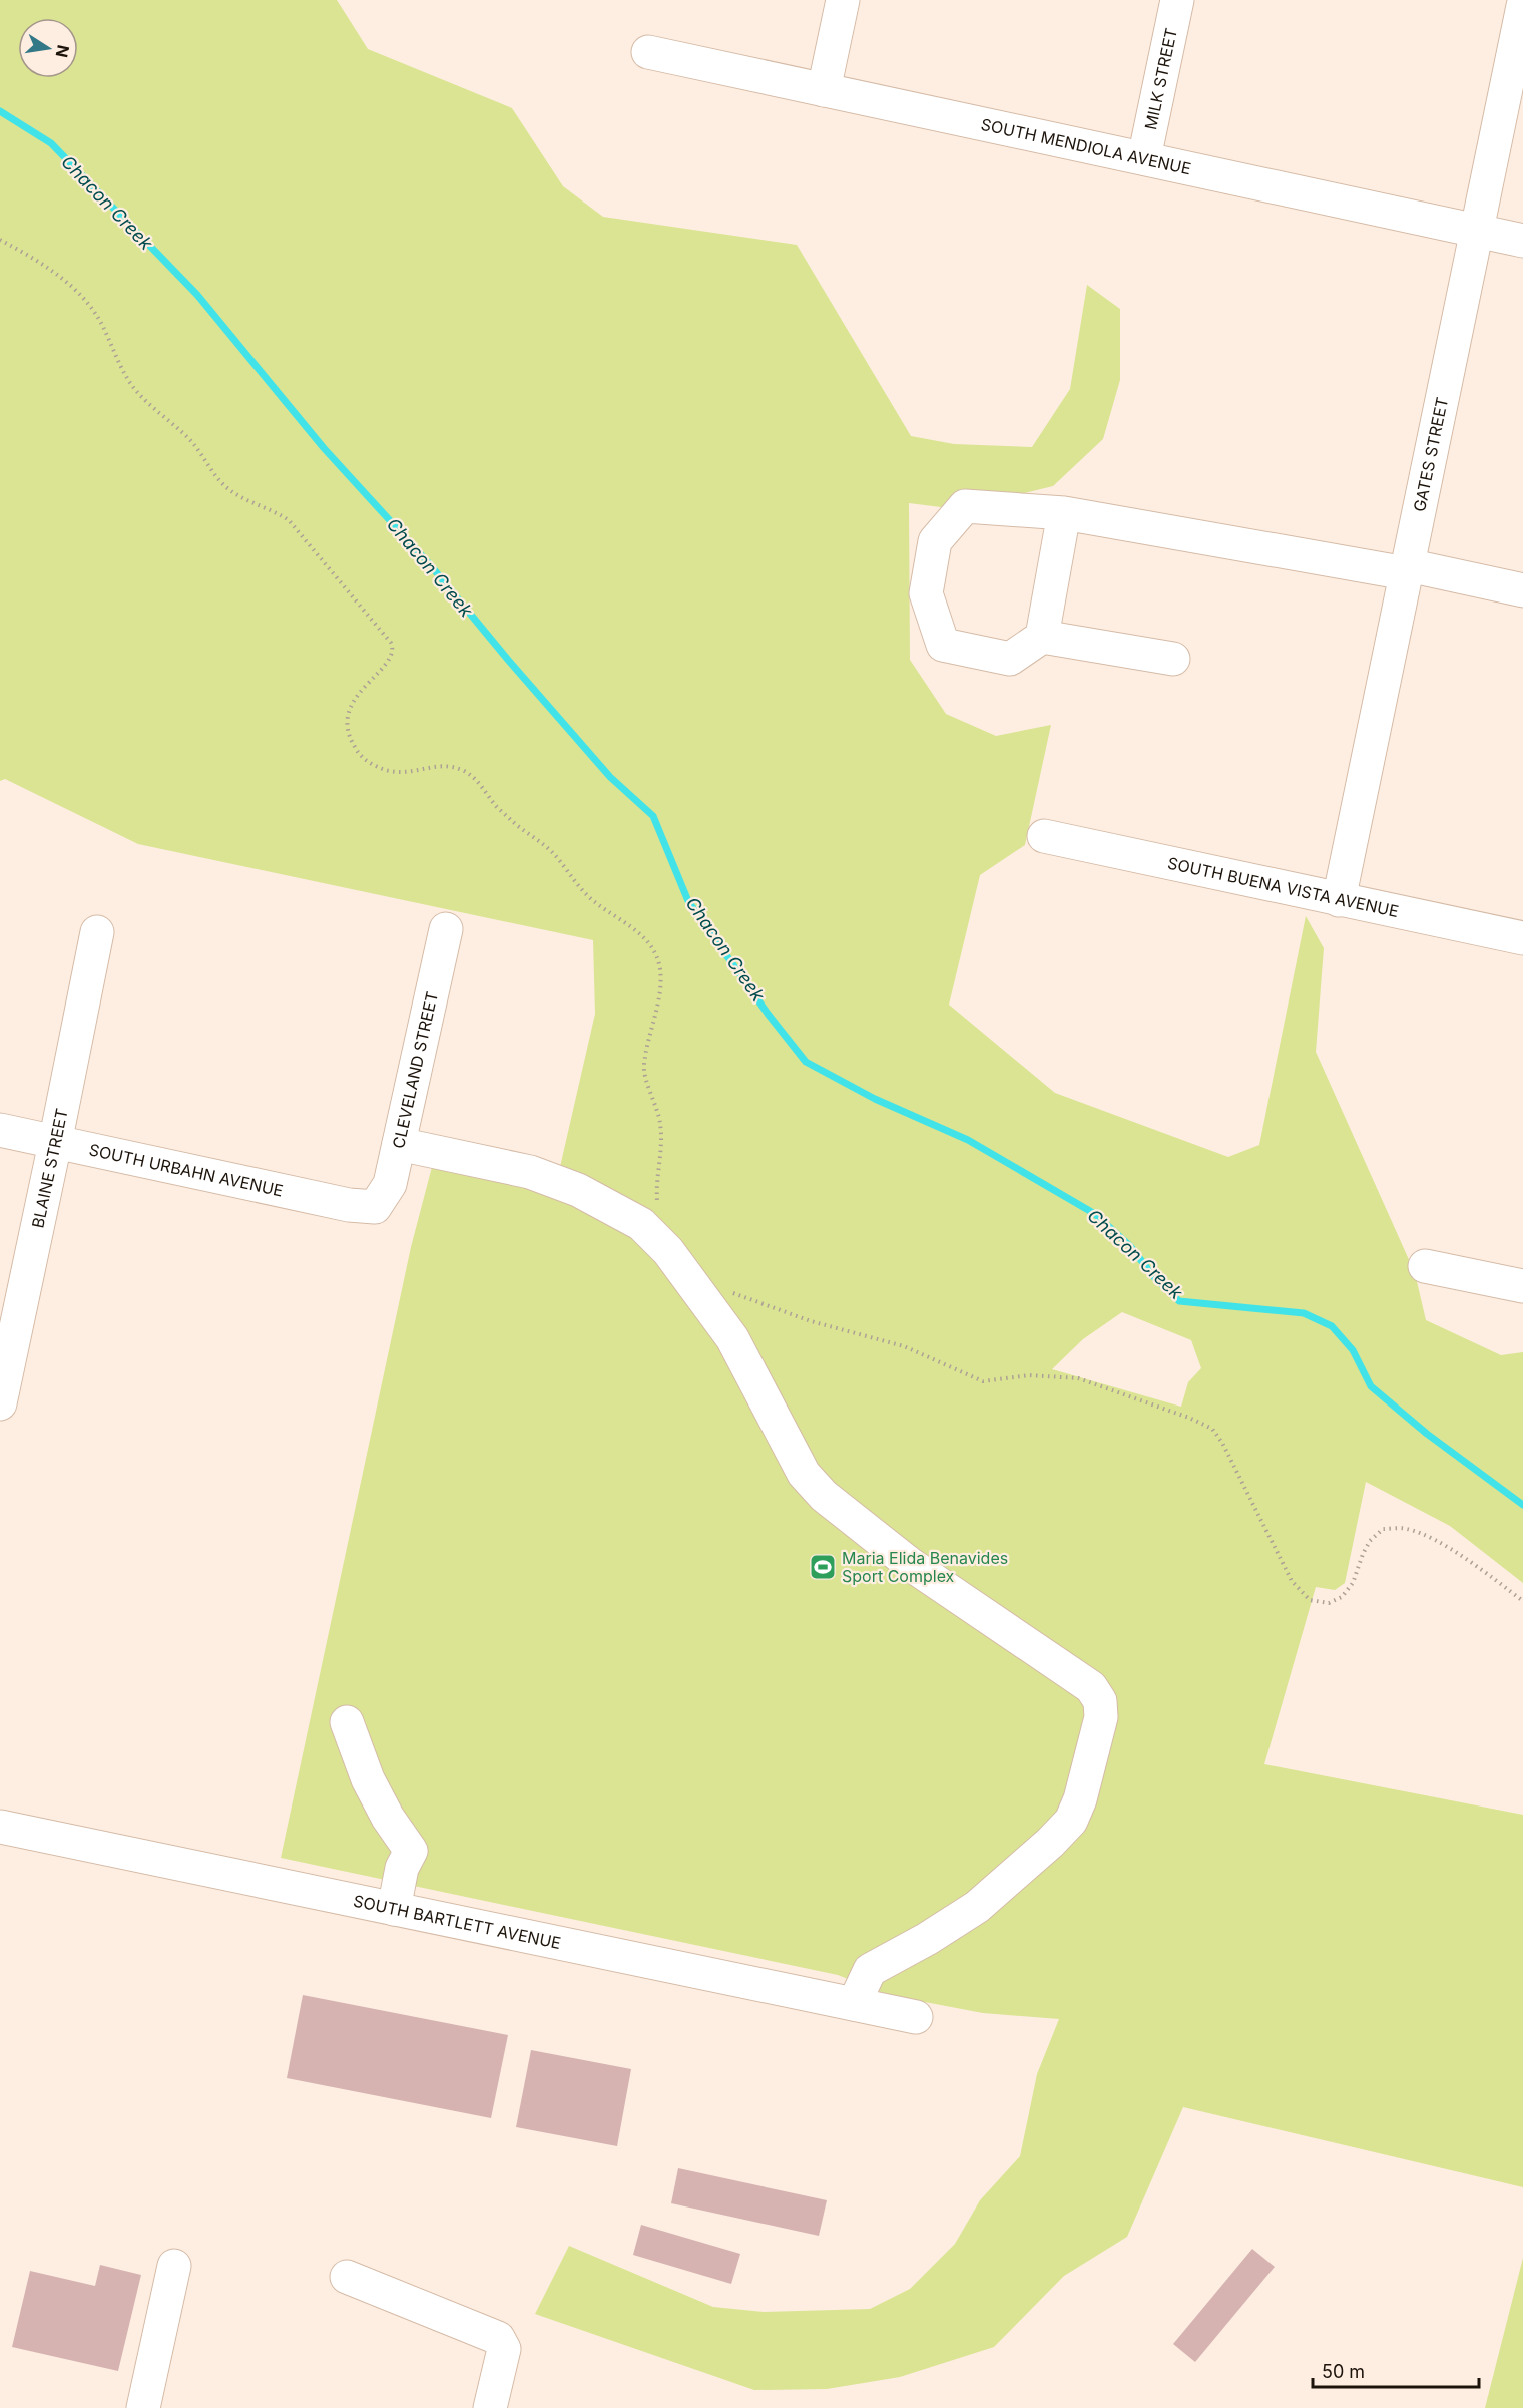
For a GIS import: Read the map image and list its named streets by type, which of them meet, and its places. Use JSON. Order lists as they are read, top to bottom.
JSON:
{
  "streets": {
    "street": [
      "MILK STREET",
      "SOUTH MENDIOLA AVENUE",
      "GATES STREET",
      "SOUTH BUENA VISTA AVENUE",
      "CLEVELAND STREET",
      "BLAINE STREET",
      "SOUTH URBAHN AVENUE",
      "SOUTH BARTLETT AVENUE"
    ]
  },
  "crossings": [
    ["MILK STREET", "SOUTH MENDIOLA AVENUE"],
    ["SOUTH MENDIOLA AVENUE", "GATES STREET"],
    ["GATES STREET", "SOUTH BUENA VISTA AVENUE"],
    ["CLEVELAND STREET", "SOUTH URBAHN AVENUE"],
    ["BLAINE STREET", "SOUTH URBAHN AVENUE"]
  ],
  "water": ["Chacon Creek"],
  "places": {
    "sports": ["Maria Elida Benavides Sport Complex"]
  },
  "scale_bar": "50 m",
  "north": "right"
}
